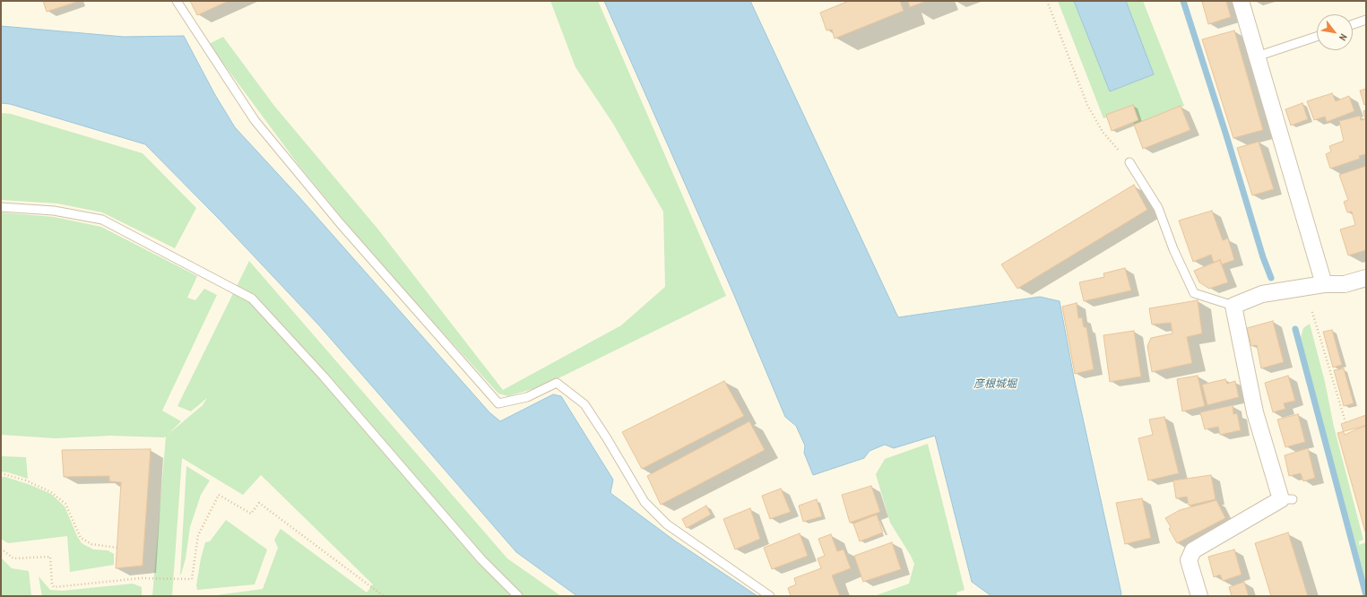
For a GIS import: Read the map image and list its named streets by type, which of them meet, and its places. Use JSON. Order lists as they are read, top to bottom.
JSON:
{
  "water": ["彦根城堀"],
  "north": "bottom right"
}
